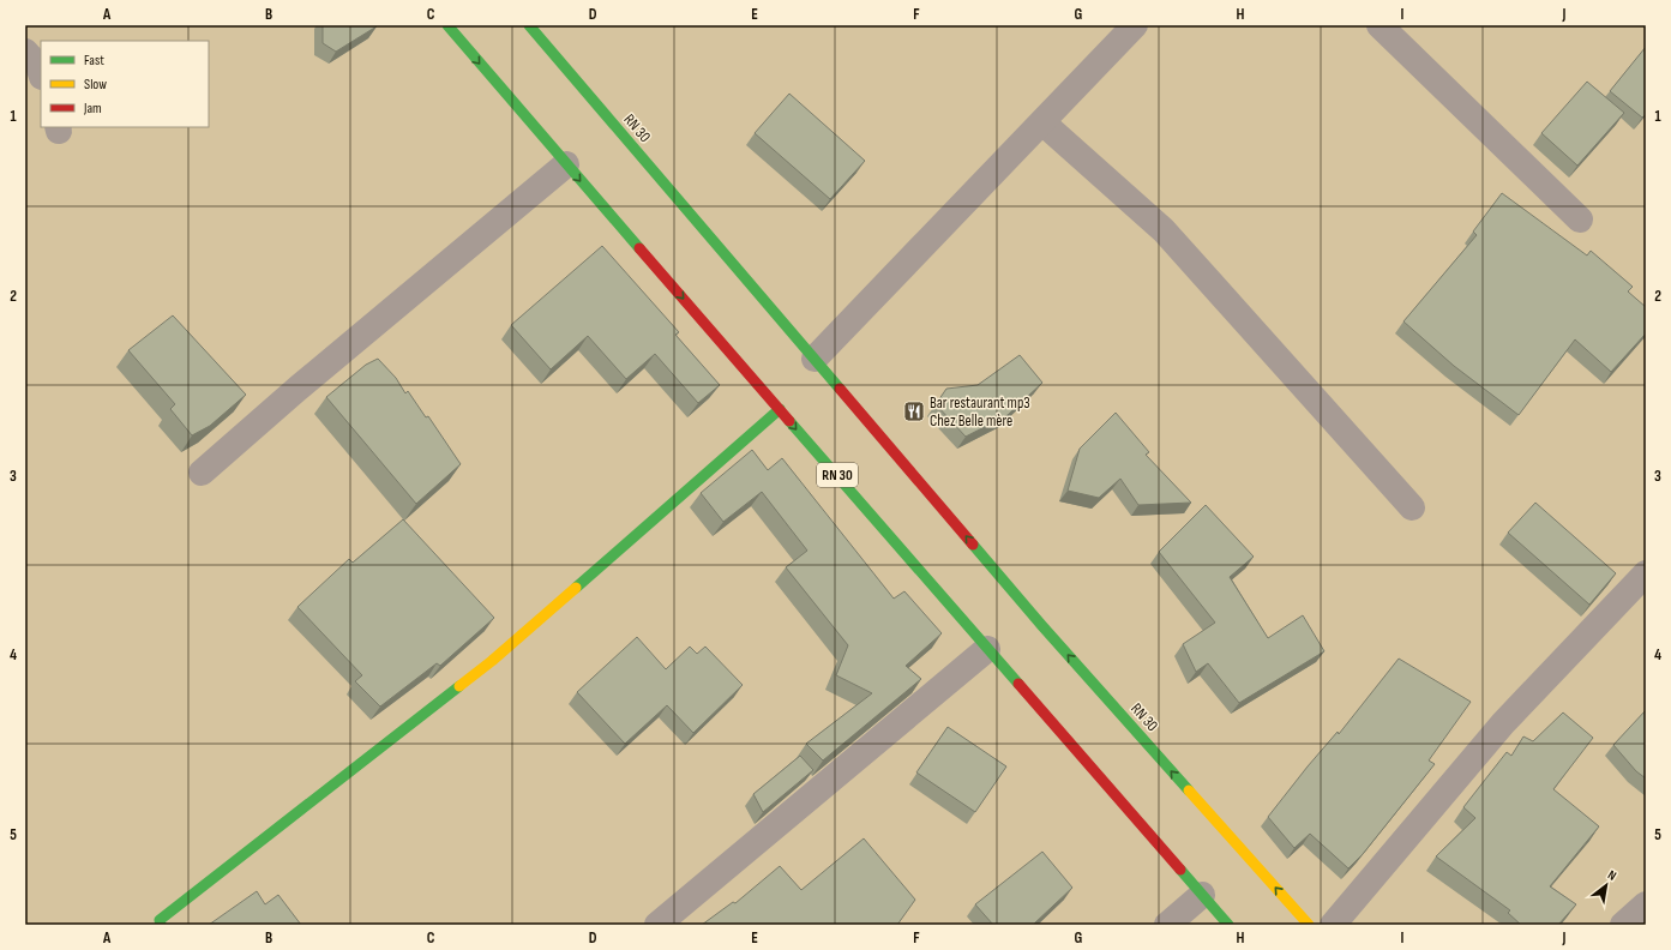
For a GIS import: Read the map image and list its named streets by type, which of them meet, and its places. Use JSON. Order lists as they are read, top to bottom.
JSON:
{
  "streets": {
    "main road": ["RN 30"]
  },
  "places": {
    "restaurant": ["Bar restaurant mp3 Chez Belle mère"]
  },
  "legend": ["Fast", "Slow", "Jam"],
  "north": "top right",
  "grid": {
    "columns": [
      "A",
      "B",
      "C",
      "D",
      "E",
      "F",
      "G",
      "H",
      "I",
      "J"
    ],
    "rows": [
      "1",
      "2",
      "3",
      "4",
      "5"
    ]
  }
}
